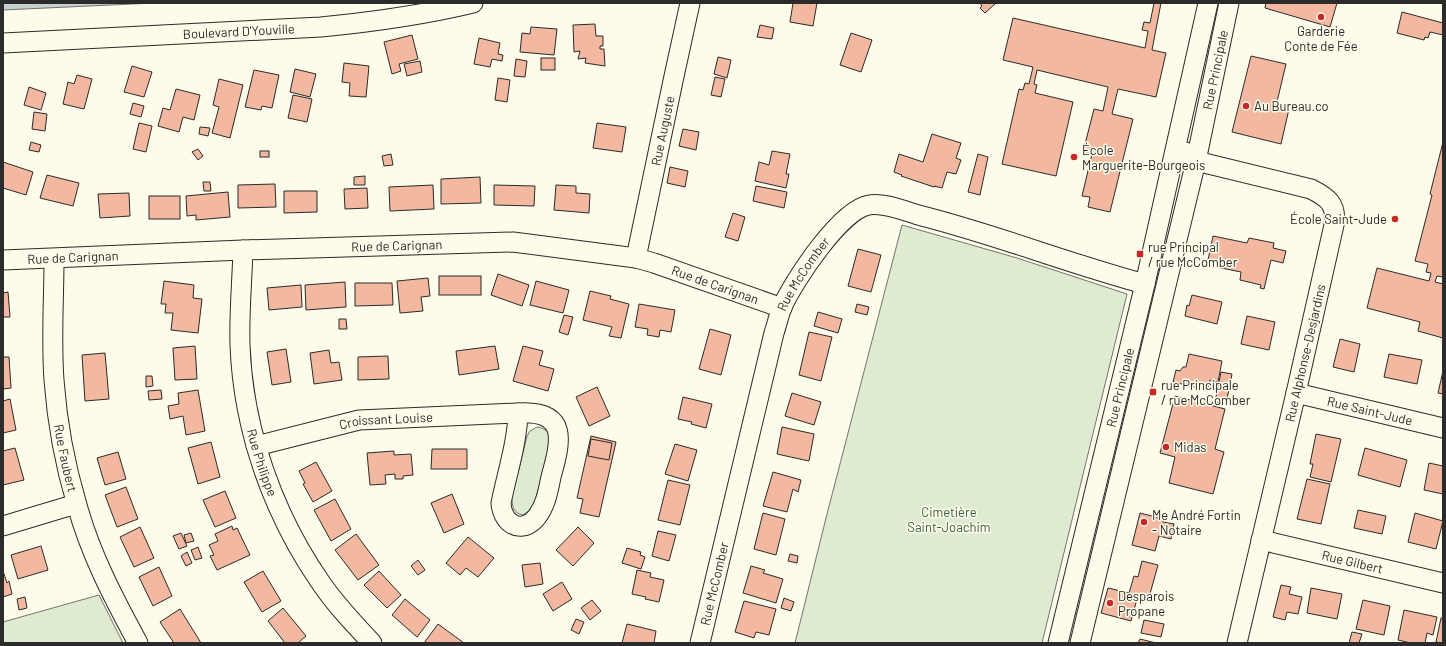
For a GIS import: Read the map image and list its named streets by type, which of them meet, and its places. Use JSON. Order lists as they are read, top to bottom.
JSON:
{
  "streets": {
    "street": [
      "Boulevard D'Youville",
      "Rue Principale",
      "Rue Auguste",
      "Rue de Carignan",
      "Rue McComber",
      "Rue Alphonse-Desjardins",
      "Rue Saint-Jude",
      "Croissant Louise",
      "Rue Faubert",
      "Rue Philippe",
      "Rue Gilbert"
    ]
  },
  "crossings": [
    ["Rue Principale", "Rue McComber"],
    ["Rue Principale", "Rue Alphonse-Desjardins"],
    ["Rue Auguste", "Rue de Carignan"],
    ["Rue de Carignan", "Rue McComber"],
    ["Rue de Carignan", "Rue Faubert"],
    ["Rue de Carignan", "Rue Philippe"],
    ["Rue Alphonse-Desjardins", "Rue Saint-Jude"],
    ["Rue Alphonse-Desjardins", "Rue Gilbert"],
    ["Croissant Louise", "Rue Philippe"]
  ],
  "parks": ["Cimetière Saint-Joachim"],
  "places": {
    "other": [
      "Garderie Conte de Fée",
      "Au Bureau.co",
      "École Marguerite-Bourgeois",
      "École Saint-Jude",
      "Midas",
      "Me André Fortin - Notaire",
      "Desparois Propane"
    ],
    "transit": ["rue Principal / rue McComber", "rue Principale / rue McComber"]
  }
}
